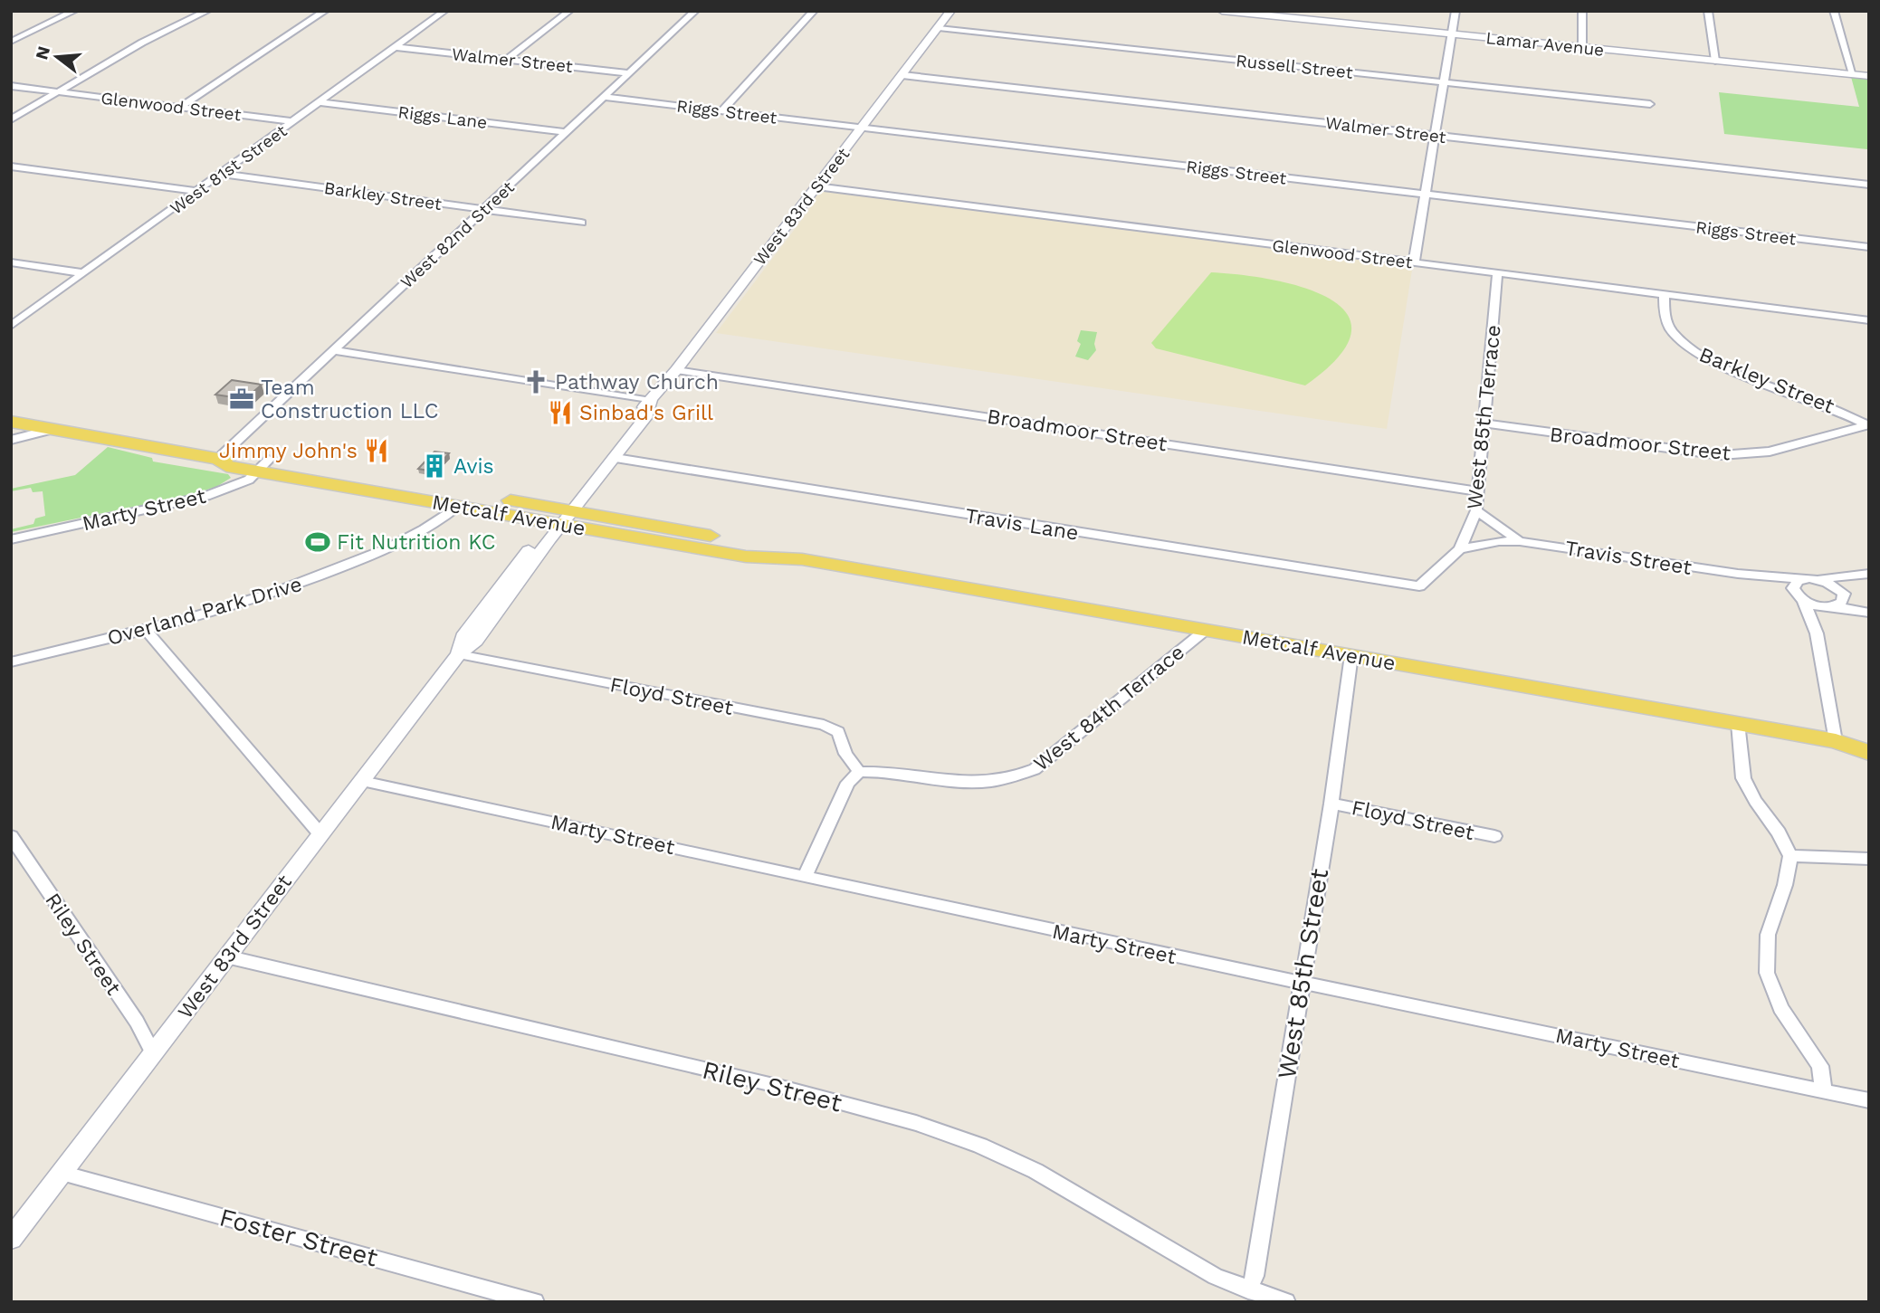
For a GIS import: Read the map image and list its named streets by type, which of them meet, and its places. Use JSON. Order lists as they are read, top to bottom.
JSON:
{
  "streets": {
    "main road": ["Metcalf Avenue"],
    "street": [
      "Lamar Avenue",
      "Walmer Street",
      "Russell Street",
      "Glenwood Street",
      "Riggs Street",
      "Riggs Lane",
      "West 81st Street",
      "Barkley Street",
      "West 83rd Street",
      "West 82nd Street",
      "West 85th Terrace",
      "Broadmoor Street",
      "Marty Street",
      "Travis Lane",
      "Travis Street",
      "Overland Park Drive",
      "Floyd Street",
      "West 84th Terrace",
      "Riley Street",
      "West 85th Street",
      "Foster Street"
    ]
  },
  "crossings": [
    ["Walmer Street", "West 81st Street"],
    ["Walmer Street", "West 83rd Street"],
    ["Walmer Street", "West 82nd Street"],
    ["Russell Street", "West 83rd Street"],
    ["Glenwood Street", "West 81st Street"],
    ["Glenwood Street", "Barkley Street"],
    ["Glenwood Street", "West 83rd Street"],
    ["Glenwood Street", "West 85th Terrace"],
    ["Riggs Street", "West 83rd Street"],
    ["Riggs Street", "West 82nd Street"],
    ["Riggs Lane", "West 81st Street"],
    ["Riggs Lane", "West 82nd Street"],
    ["West 81st Street", "Barkley Street"],
    ["Barkley Street", "West 82nd Street"],
    ["Barkley Street", "Broadmoor Street"],
    ["West 83rd Street", "Broadmoor Street"],
    ["West 83rd Street", "Marty Street"],
    ["West 83rd Street", "Metcalf Avenue"],
    ["West 83rd Street", "Travis Lane"],
    ["West 83rd Street", "Floyd Street"],
    ["West 83rd Street", "Riley Street"],
    ["West 83rd Street", "Foster Street"],
    ["West 82nd Street", "Metcalf Avenue"],
    ["West 85th Terrace", "Broadmoor Street"],
    ["West 85th Terrace", "Travis Lane"],
    ["West 85th Terrace", "Travis Street"],
    ["Marty Street", "Metcalf Avenue"],
    ["Marty Street", "West 85th Street"],
    ["Metcalf Avenue", "Overland Park Drive"],
    ["Metcalf Avenue", "West 84th Terrace"],
    ["Metcalf Avenue", "West 85th Street"],
    ["Floyd Street", "West 84th Terrace"],
    ["Floyd Street", "West 85th Street"],
    ["Riley Street", "West 85th Street"]
  ],
  "places": {
    "church": ["Pathway Church"],
    "office": ["Team Construction LLC"],
    "restaurant": ["Sinbad's Grill", "Jimmy John's"],
    "building": ["Avis"],
    "sports": ["Fit Nutrition KC"]
  },
  "north": "left"
}
